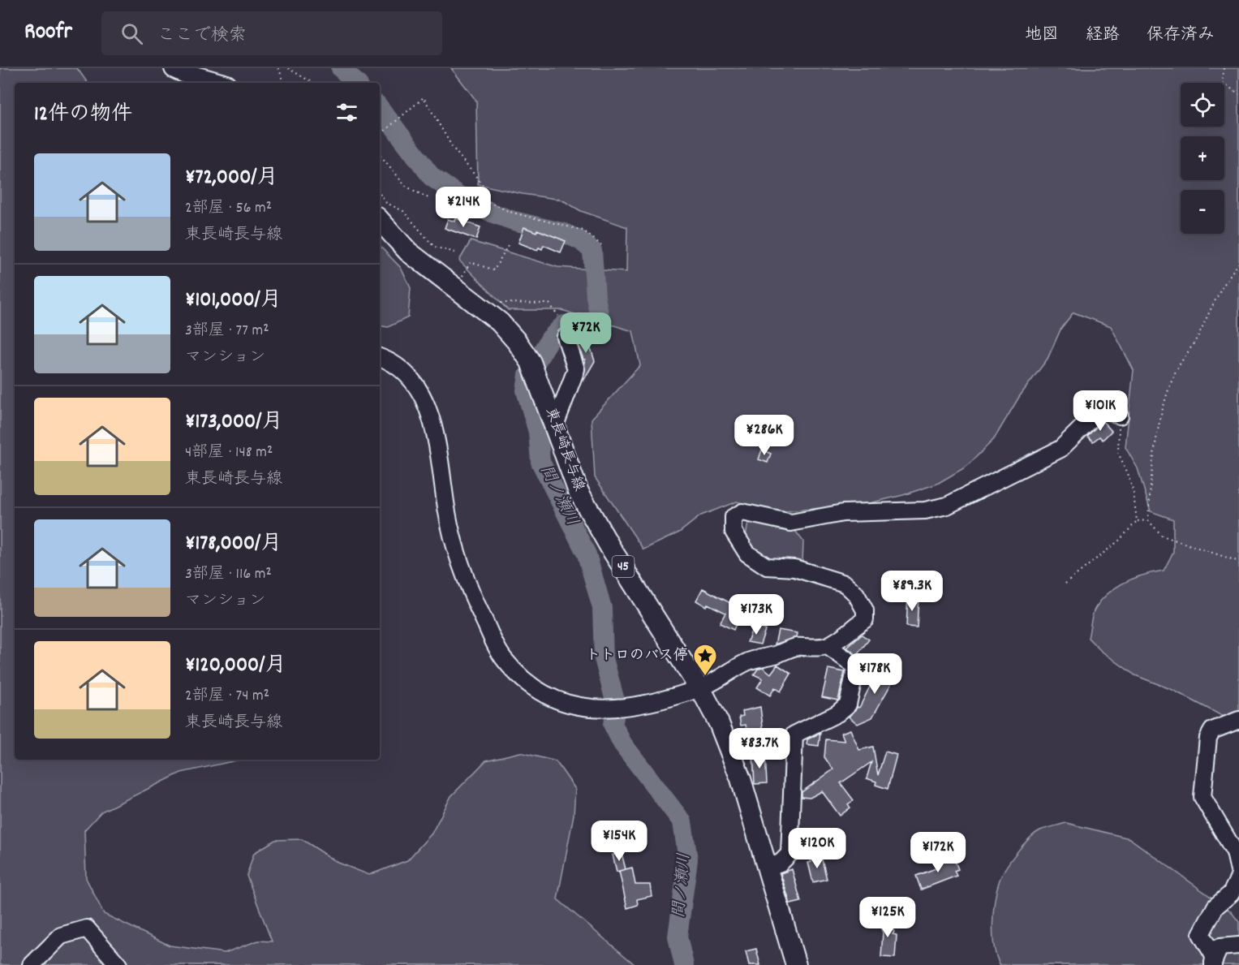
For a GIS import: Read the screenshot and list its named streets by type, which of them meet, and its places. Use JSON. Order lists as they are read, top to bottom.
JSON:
{
  "streets": {
    "main road": ["東長崎長与線", "45"]
  },
  "water": ["間ノ瀬川"],
  "places": {
    "place": ["トトロのバス停"]
  },
  "page": {
    "header": "Roofr",
    "search": "ここで検索",
    "nav": ["地図", "経路", "保存済み"],
    "map_buttons": ["+", "−"],
    "heading": "12件の物件",
    "list": [
      {
        "name": "¥72,000/月",
        "note": "2部屋 · 56 m² · 東長崎長与線"
      },
      {
        "name": "¥101,000/月",
        "note": "3部屋 · 77 m² · マンション"
      },
      {
        "name": "¥173,000/月",
        "note": "4部屋 · 148 m² · 東長崎長与線"
      },
      {
        "name": "¥178,000/月",
        "note": "3部屋 · 116 m² · マンション"
      },
      {
        "name": "¥120,000/月",
        "note": "2部屋 · 74 m² · 東長崎長与線"
      }
    ],
    "price": [
      "¥214K",
      "¥72K",
      "¥101K",
      "¥286K",
      "¥89.3K",
      "¥173K",
      "¥178K",
      "¥83.7K",
      "¥154K",
      "¥120K",
      "¥172K",
      "¥125K"
    ]
  }
}
